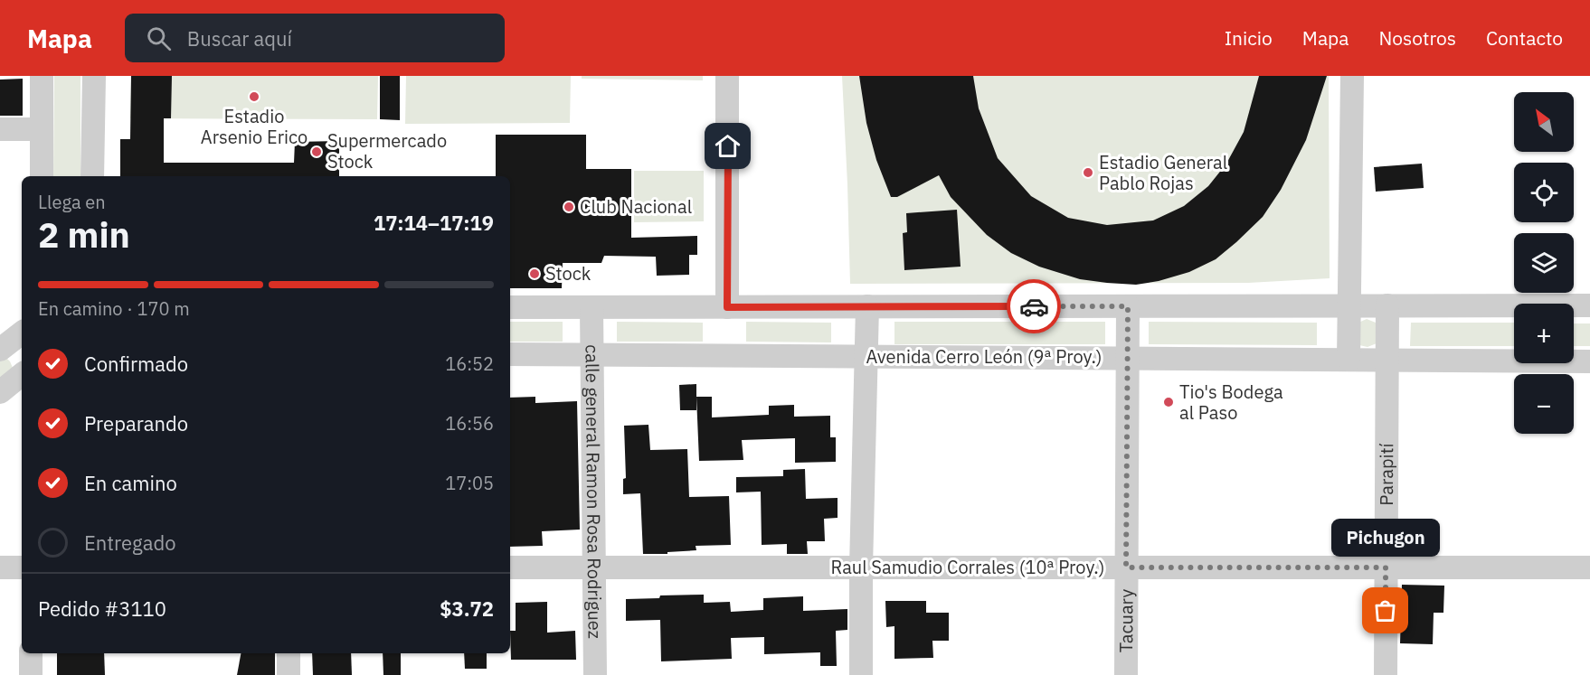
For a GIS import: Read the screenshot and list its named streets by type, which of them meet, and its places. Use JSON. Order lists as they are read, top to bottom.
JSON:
{
  "streets": {
    "street": [
      "Avenida Cerro León (9ª Proy.)",
      "Parapití",
      "calle general Ramon Rosa Rodriguez",
      "Raul Samudio Corrales (10ª Proy.)",
      "Tacuary"
    ]
  },
  "crossings": [
    ["Avenida Cerro León (9ª Proy.)", "Parapití"],
    ["Avenida Cerro León (9ª Proy.)", "calle general Ramon Rosa Rodriguez"],
    ["Avenida Cerro León (9ª Proy.)", "Tacuary"],
    ["Parapití", "Raul Samudio Corrales (10ª Proy.)"],
    ["calle general Ramon Rosa Rodriguez", "Raul Samudio Corrales (10ª Proy.)"],
    ["Raul Samudio Corrales (10ª Proy.)", "Tacuary"]
  ],
  "places": [
    "Estadio Arsenio Erico",
    "Supermercado Stock",
    "Estadio General Pablo Rojas",
    "Club Nacional",
    "Stock",
    "Tio's Bodega al Paso",
    "Pichugon"
  ],
  "north": "top left",
  "page": {
    "header": "Mapa",
    "search": "Buscar aquí",
    "nav": [
      "Inicio",
      "Mapa",
      "Nosotros",
      "Contacto"
    ],
    "map_buttons": ["+", "−"],
    "heading": ["2 min", "Llega en", "17:14–17:19"],
    "panel": ["Pedido #3110", "$3.72"],
    "bar": "En camino · 170 m",
    "list": [
      ["Confirmado", "16:52"],
      ["Preparando", "16:56"],
      ["En camino", "17:05"],
      "Entregado"
    ],
    "bubble": "Pichugon"
  }
}
